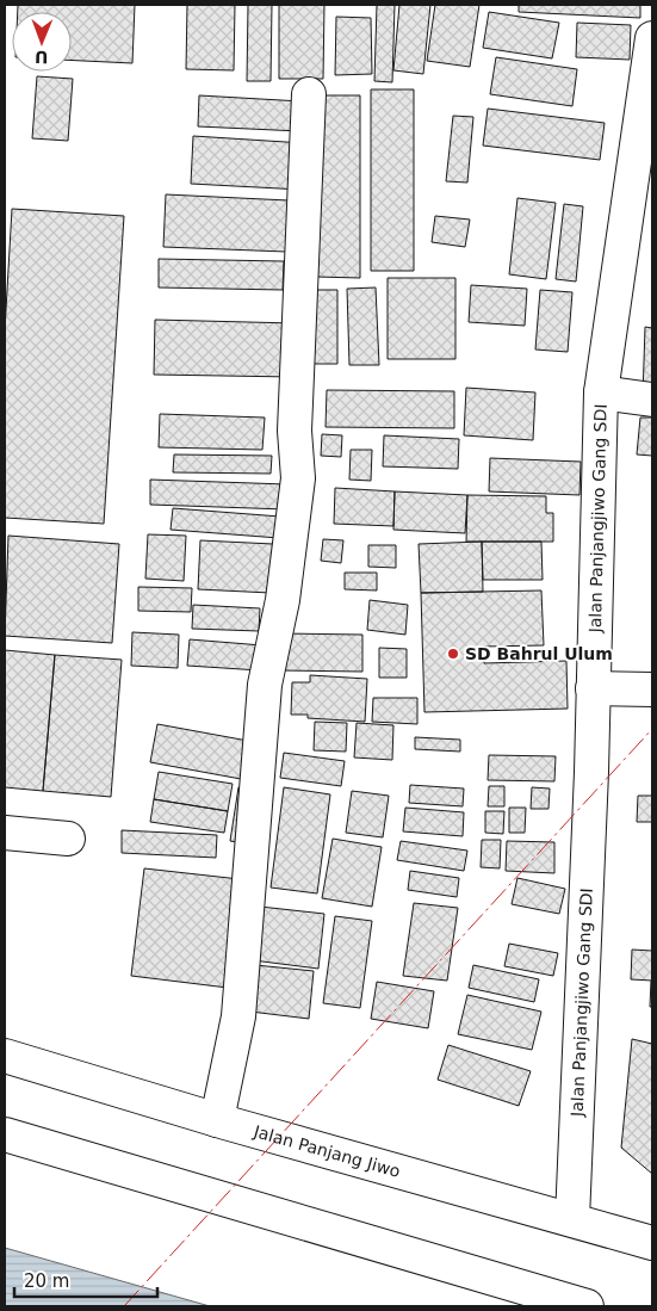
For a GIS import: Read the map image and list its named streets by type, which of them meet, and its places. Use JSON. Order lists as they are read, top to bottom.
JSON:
{
  "streets": {
    "street": ["Jalan Panjangjiwo Gang SDI", "Jalan Panjang Jiwo"]
  },
  "crossings": [
    ["Jalan Panjangjiwo Gang SDI", "Jalan Panjang Jiwo"]
  ],
  "places": ["SD Bahrul Ulum"],
  "scale_bar": "20 m",
  "north": "bottom"
}
